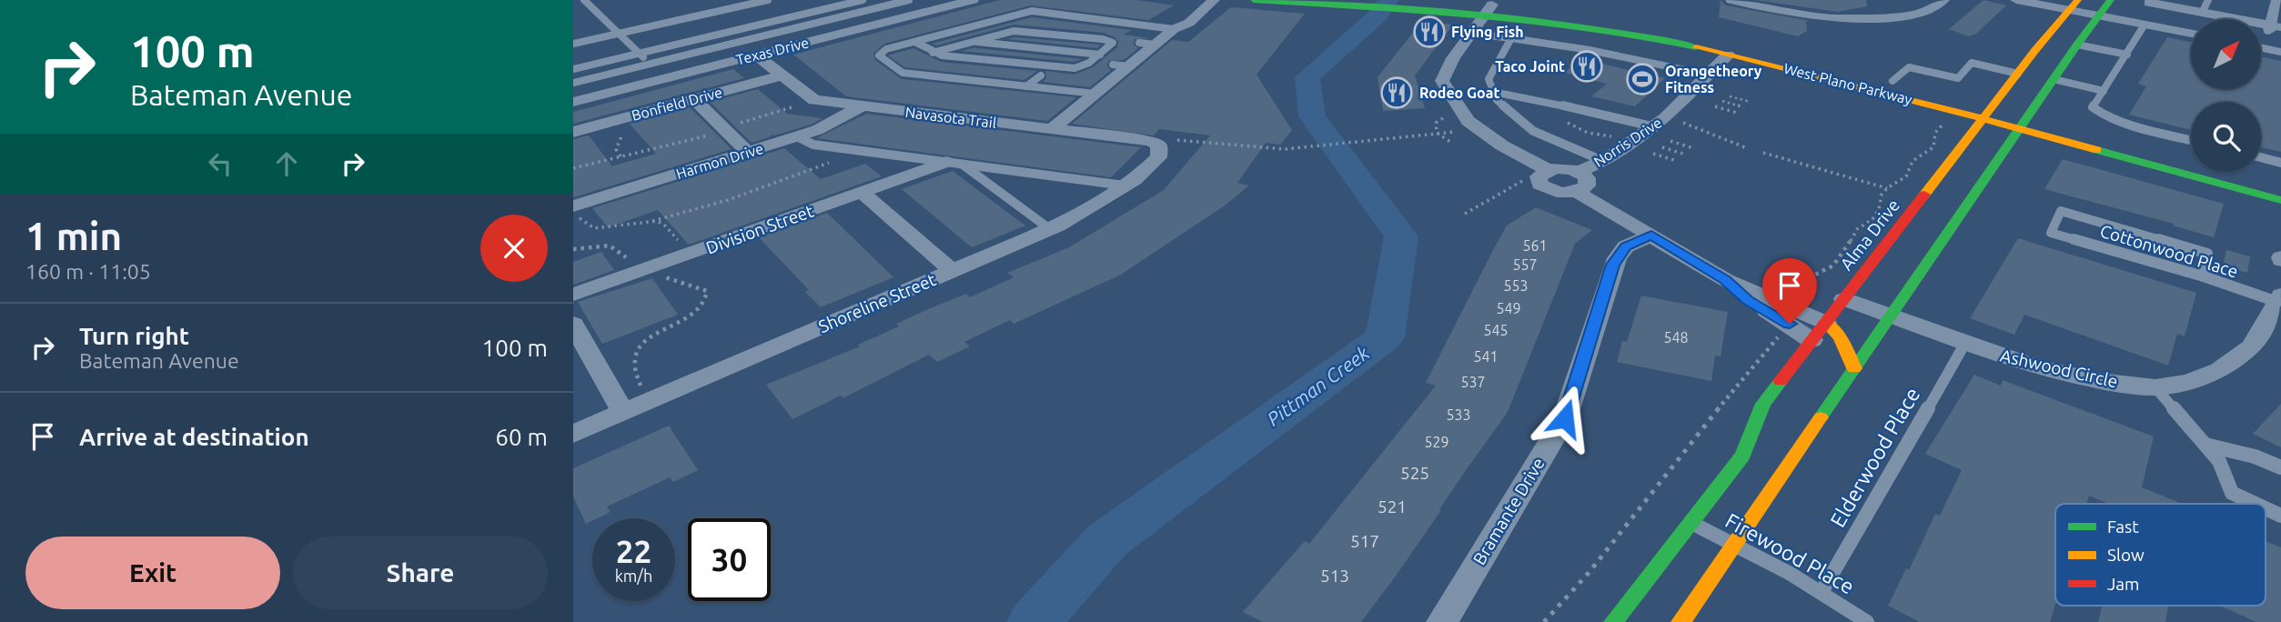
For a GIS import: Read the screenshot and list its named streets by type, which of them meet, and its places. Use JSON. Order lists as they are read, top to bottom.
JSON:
{
  "streets": {
    "main road": ["West Plano Parkway", "Alma Drive"],
    "street": [
      "Texas Drive",
      "Bonfield Drive",
      "Navasota Trail",
      "Norris Drive",
      "Harmon Drive",
      "Division Street",
      "Shoreline Street",
      "Ashwood Circle",
      "Bramante Drive"
    ],
    "lane": ["Cottonwood Place", "Elderwood Place", "Firewood Place"]
  },
  "crossings": [
    ["Texas Drive", "Navasota Trail"],
    ["West Plano Parkway", "Norris Drive"],
    ["West Plano Parkway", "Alma Drive"],
    ["Bonfield Drive", "Navasota Trail"],
    ["Navasota Trail", "Harmon Drive"],
    ["Navasota Trail", "Shoreline Street"],
    ["Alma Drive", "Ashwood Circle"],
    ["Alma Drive", "Firewood Place"],
    ["Cottonwood Place", "Ashwood Circle"],
    ["Ashwood Circle", "Elderwood Place"],
    ["Elderwood Place", "Firewood Place"]
  ],
  "water": ["Pittman Creek"],
  "places": {
    "restaurant": ["Flying Fish", "Taco Joint", "Rodeo Goat"],
    "sports": ["Orangetheory Fitness"]
  },
  "house_numbers": [
    "561",
    "557",
    "553",
    "549",
    "545",
    "548",
    "541",
    "537",
    "533",
    "529",
    "525",
    "521",
    "517",
    "513"
  ],
  "legend": ["Fast", "Slow", "Jam"],
  "north": "top right",
  "page": {
    "turn": ["100 m", "Bateman Avenue"],
    "heading": ["1 min", "160 m · 11:05"],
    "list": [
      {
        "name": "Turn right",
        "note": "Bateman Avenue",
        "value": "100 m"
      },
      {
        "name": "Arrive at destination",
        "value": "60 m"
      }
    ],
    "speed": "22 km/h",
    "limit": "30",
    "buttons": ["Exit", "Share"]
  }
}
